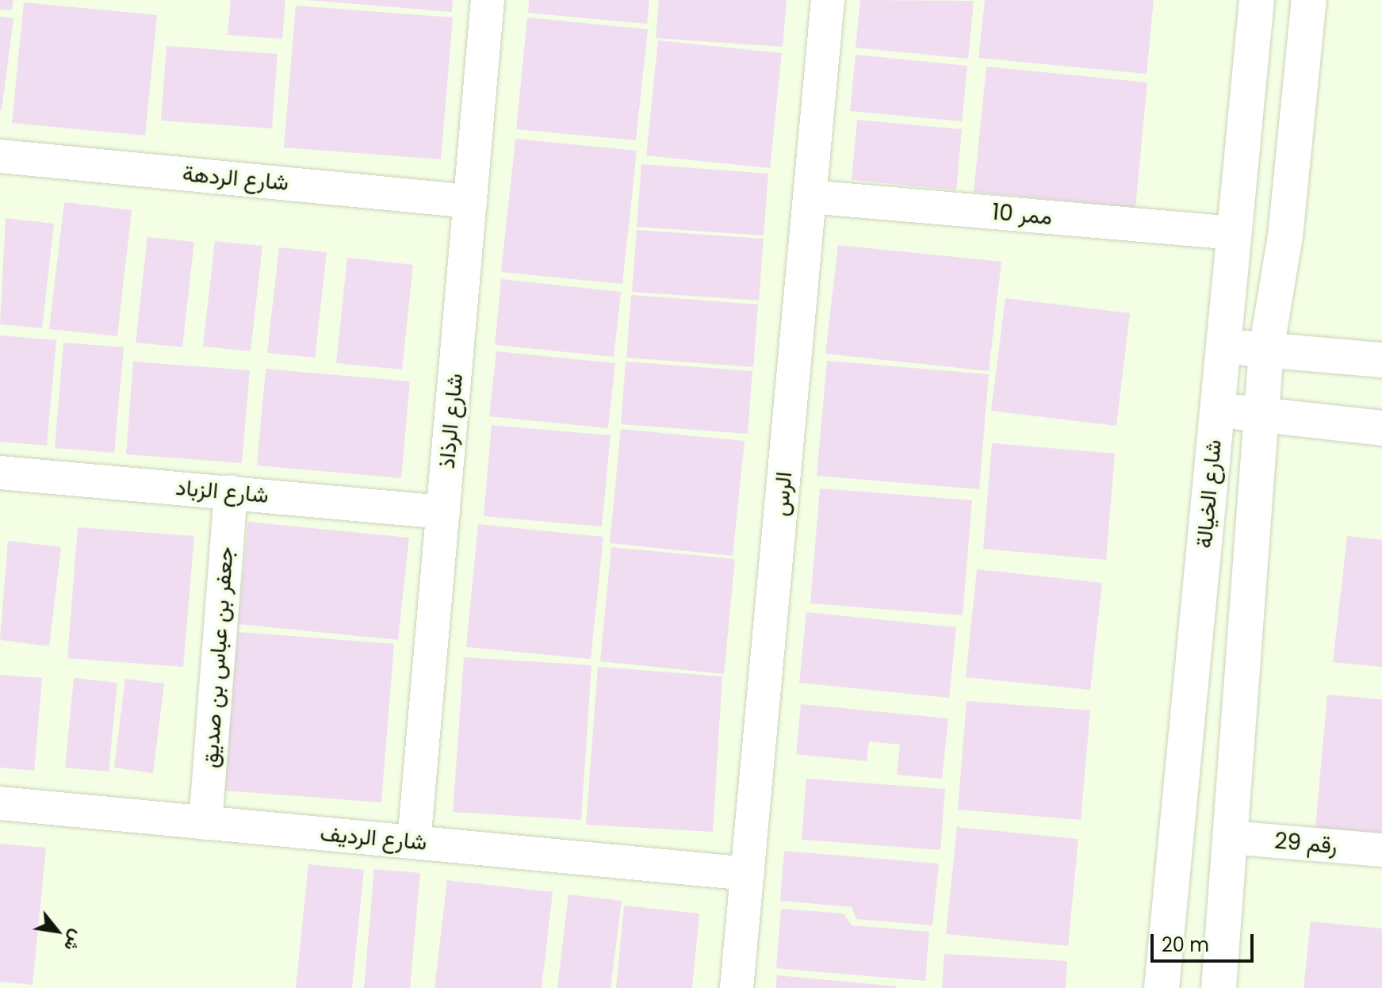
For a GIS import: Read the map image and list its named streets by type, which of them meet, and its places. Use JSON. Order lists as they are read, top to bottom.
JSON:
{
  "streets": {
    "street": [
      "شارع الردهة",
      "ممر 10",
      "شارع الرذاذ",
      "شارع الزباد",
      "الرس",
      "شارع الخيالة",
      "جعفر بن عباس بن صديق",
      "شارع الرديف",
      "رقم 29"
    ]
  },
  "crossings": [
    ["شارع الردهة", "شارع الرذاذ"],
    ["ممر 10", "الرس"],
    ["ممر 10", "شارع الخيالة"],
    ["شارع الرذاذ", "شارع الزباد"],
    ["شارع الرذاذ", "شارع الرديف"],
    ["شارع الزباد", "جعفر بن عباس بن صديق"],
    ["الرس", "شارع الرديف"],
    ["شارع الخيالة", "رقم 29"],
    ["جعفر بن عباس بن صديق", "شارع الرديف"]
  ],
  "scale_bar": "20 m",
  "north": "bottom right"
}
